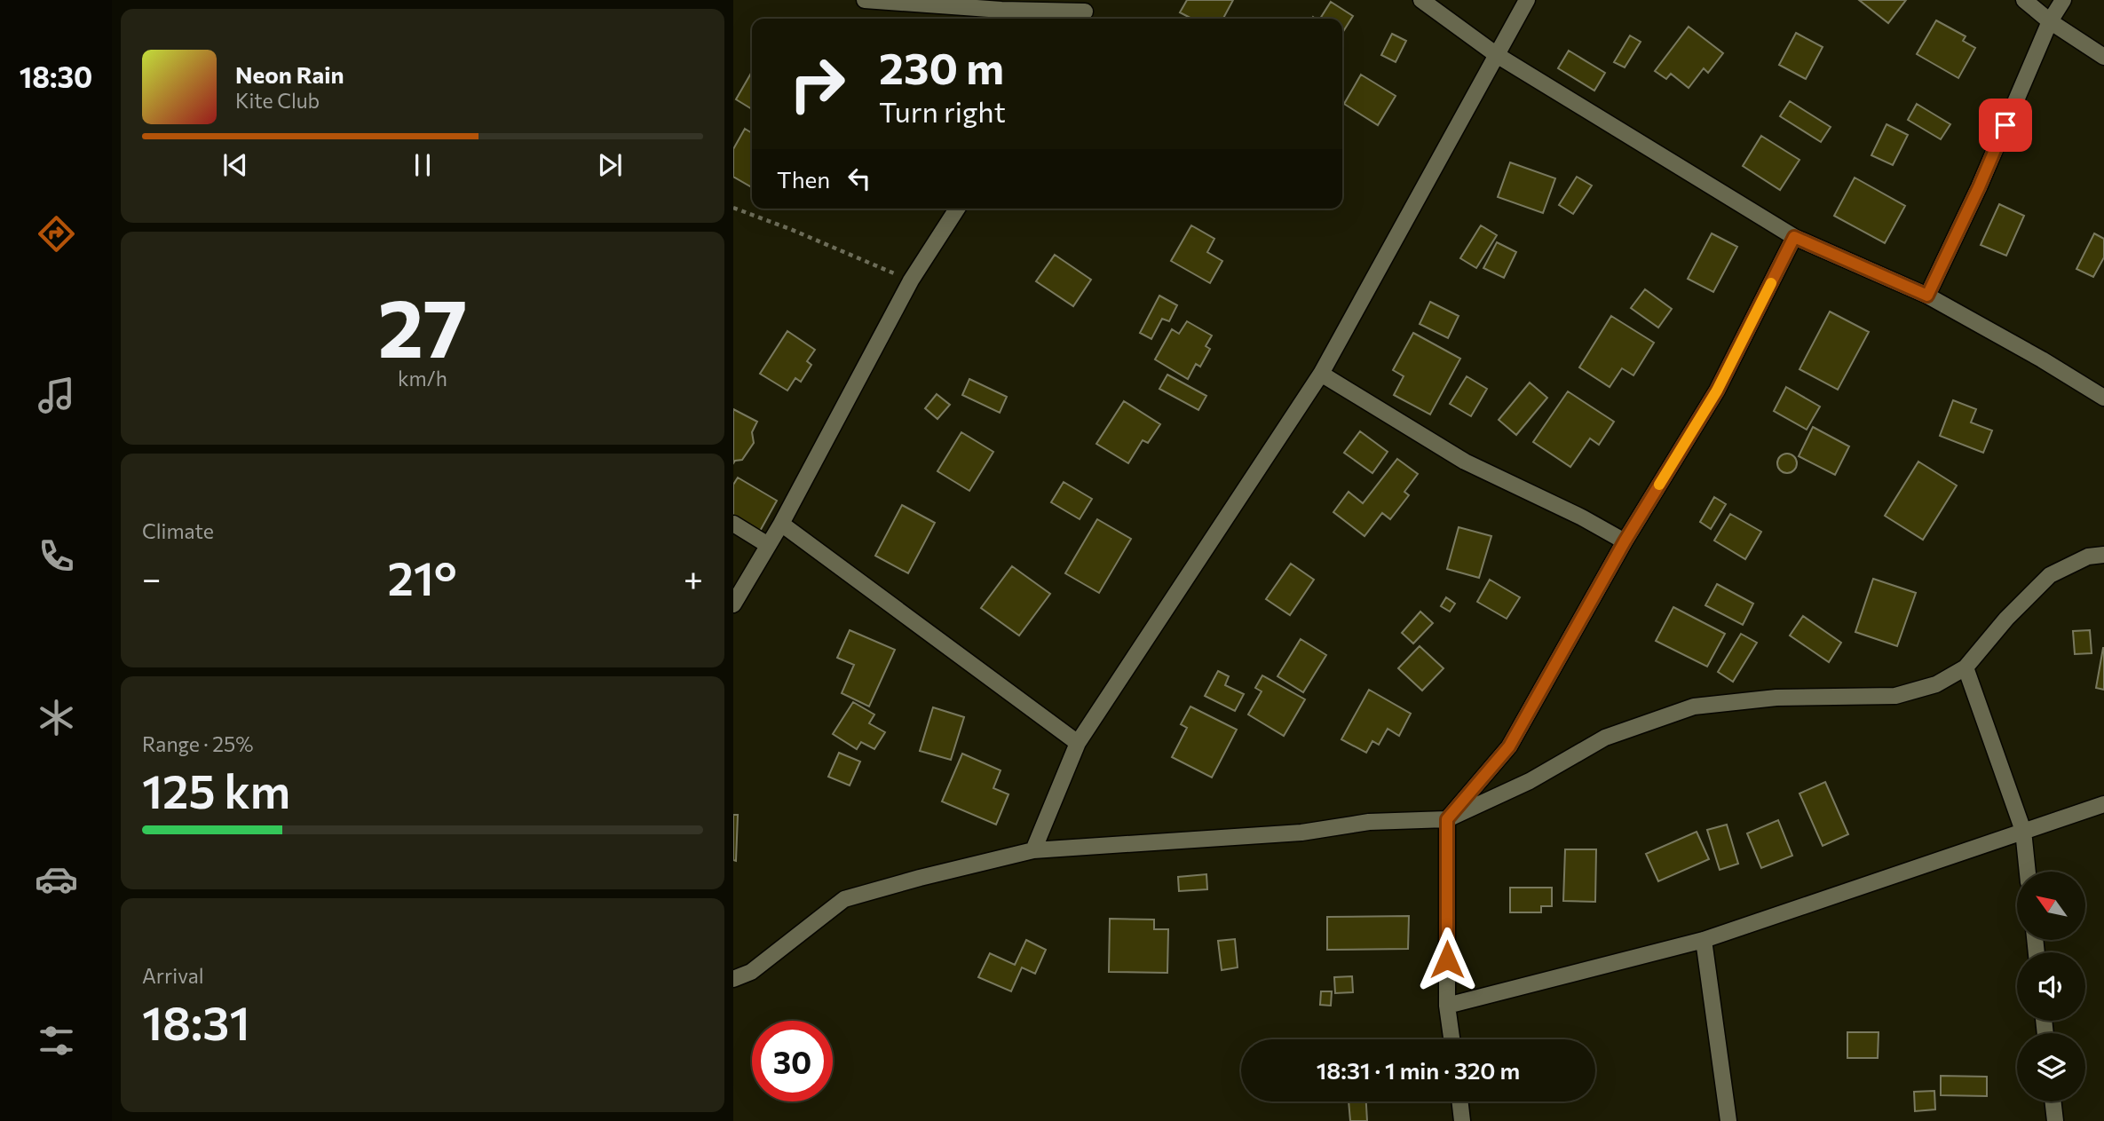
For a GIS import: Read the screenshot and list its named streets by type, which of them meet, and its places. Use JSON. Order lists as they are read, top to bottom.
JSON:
{
  "north": "top left",
  "page": {
    "tabs": "18:30",
    "turn": ["230 m", "Turn right"],
    "song": ["Neon Rain", "Kite Club"],
    "then": "Then",
    "tile": [
      ["27", "km/h"],
      "Climate",
      ["Range · 25%", "125 km"],
      ["Arrival", "18:31"]
    ],
    "heat": ["−", "21°", "+"],
    "limit": "30",
    "trip": "18:31 · 1 min · 320 m"
  }
}
